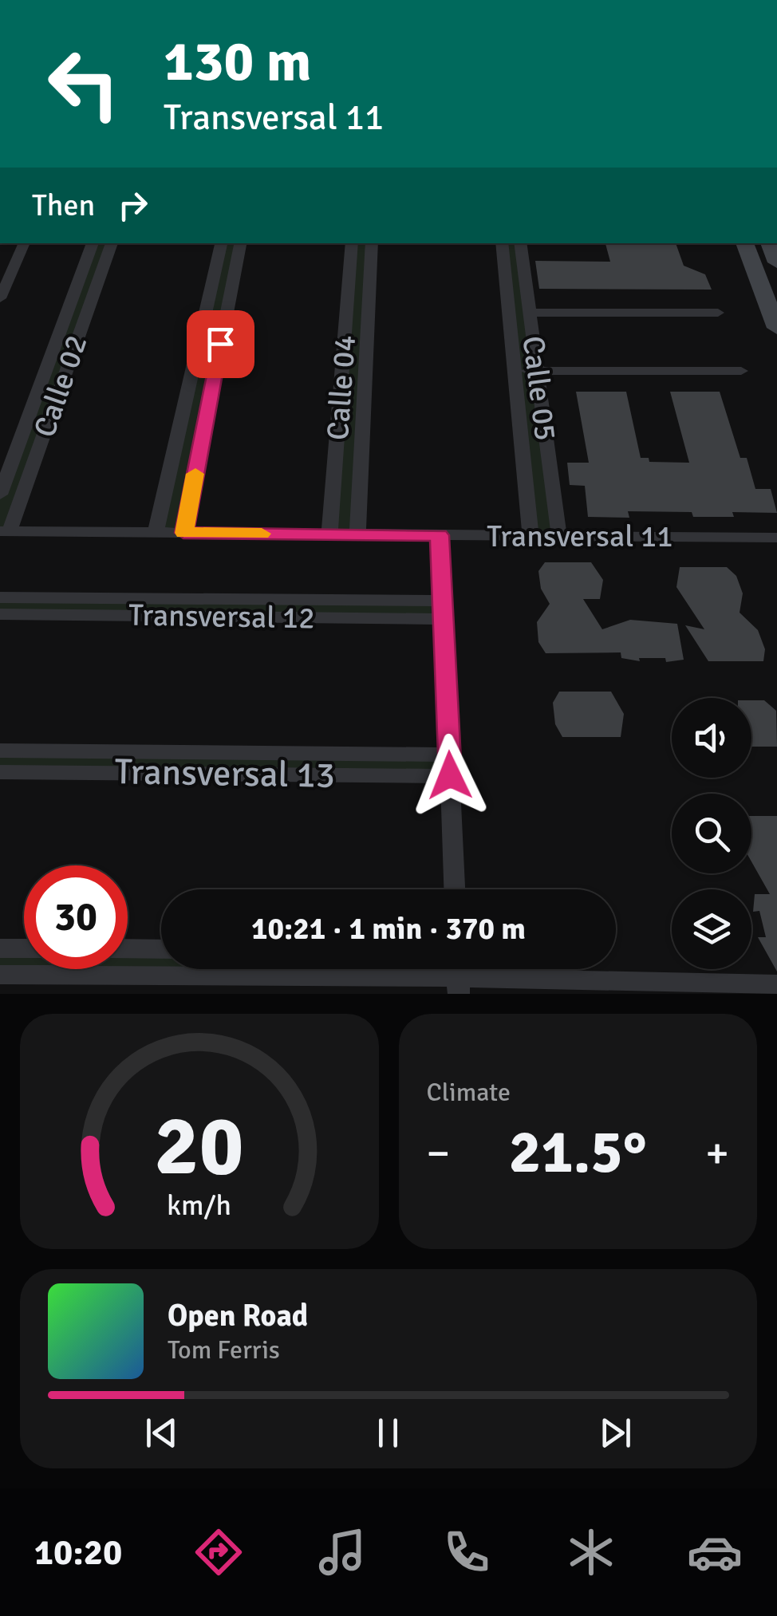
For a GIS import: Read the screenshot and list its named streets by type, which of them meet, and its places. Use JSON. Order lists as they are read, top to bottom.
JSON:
{
  "streets": {
    "street": [
      "Calle 02",
      "Calle 04",
      "Calle 05",
      "Transversal 11",
      "Transversal 12",
      "Transversal 13"
    ]
  },
  "crossings": [
    ["Calle 02", "Transversal 11"],
    ["Calle 04", "Transversal 11"],
    ["Calle 05", "Transversal 11"]
  ],
  "page": {
    "turn": ["130 m", "Transversal 11"],
    "then": "Then",
    "limit": "30",
    "trip": "10:21 · 1 min · 370 m",
    "tile": "Climate",
    "heat": ["−", "21.5°", "+"],
    "song": ["Open Road", "Tom Ferris"],
    "tabs": "10:20",
    "gauge": ["20", "km/h"]
  }
}
